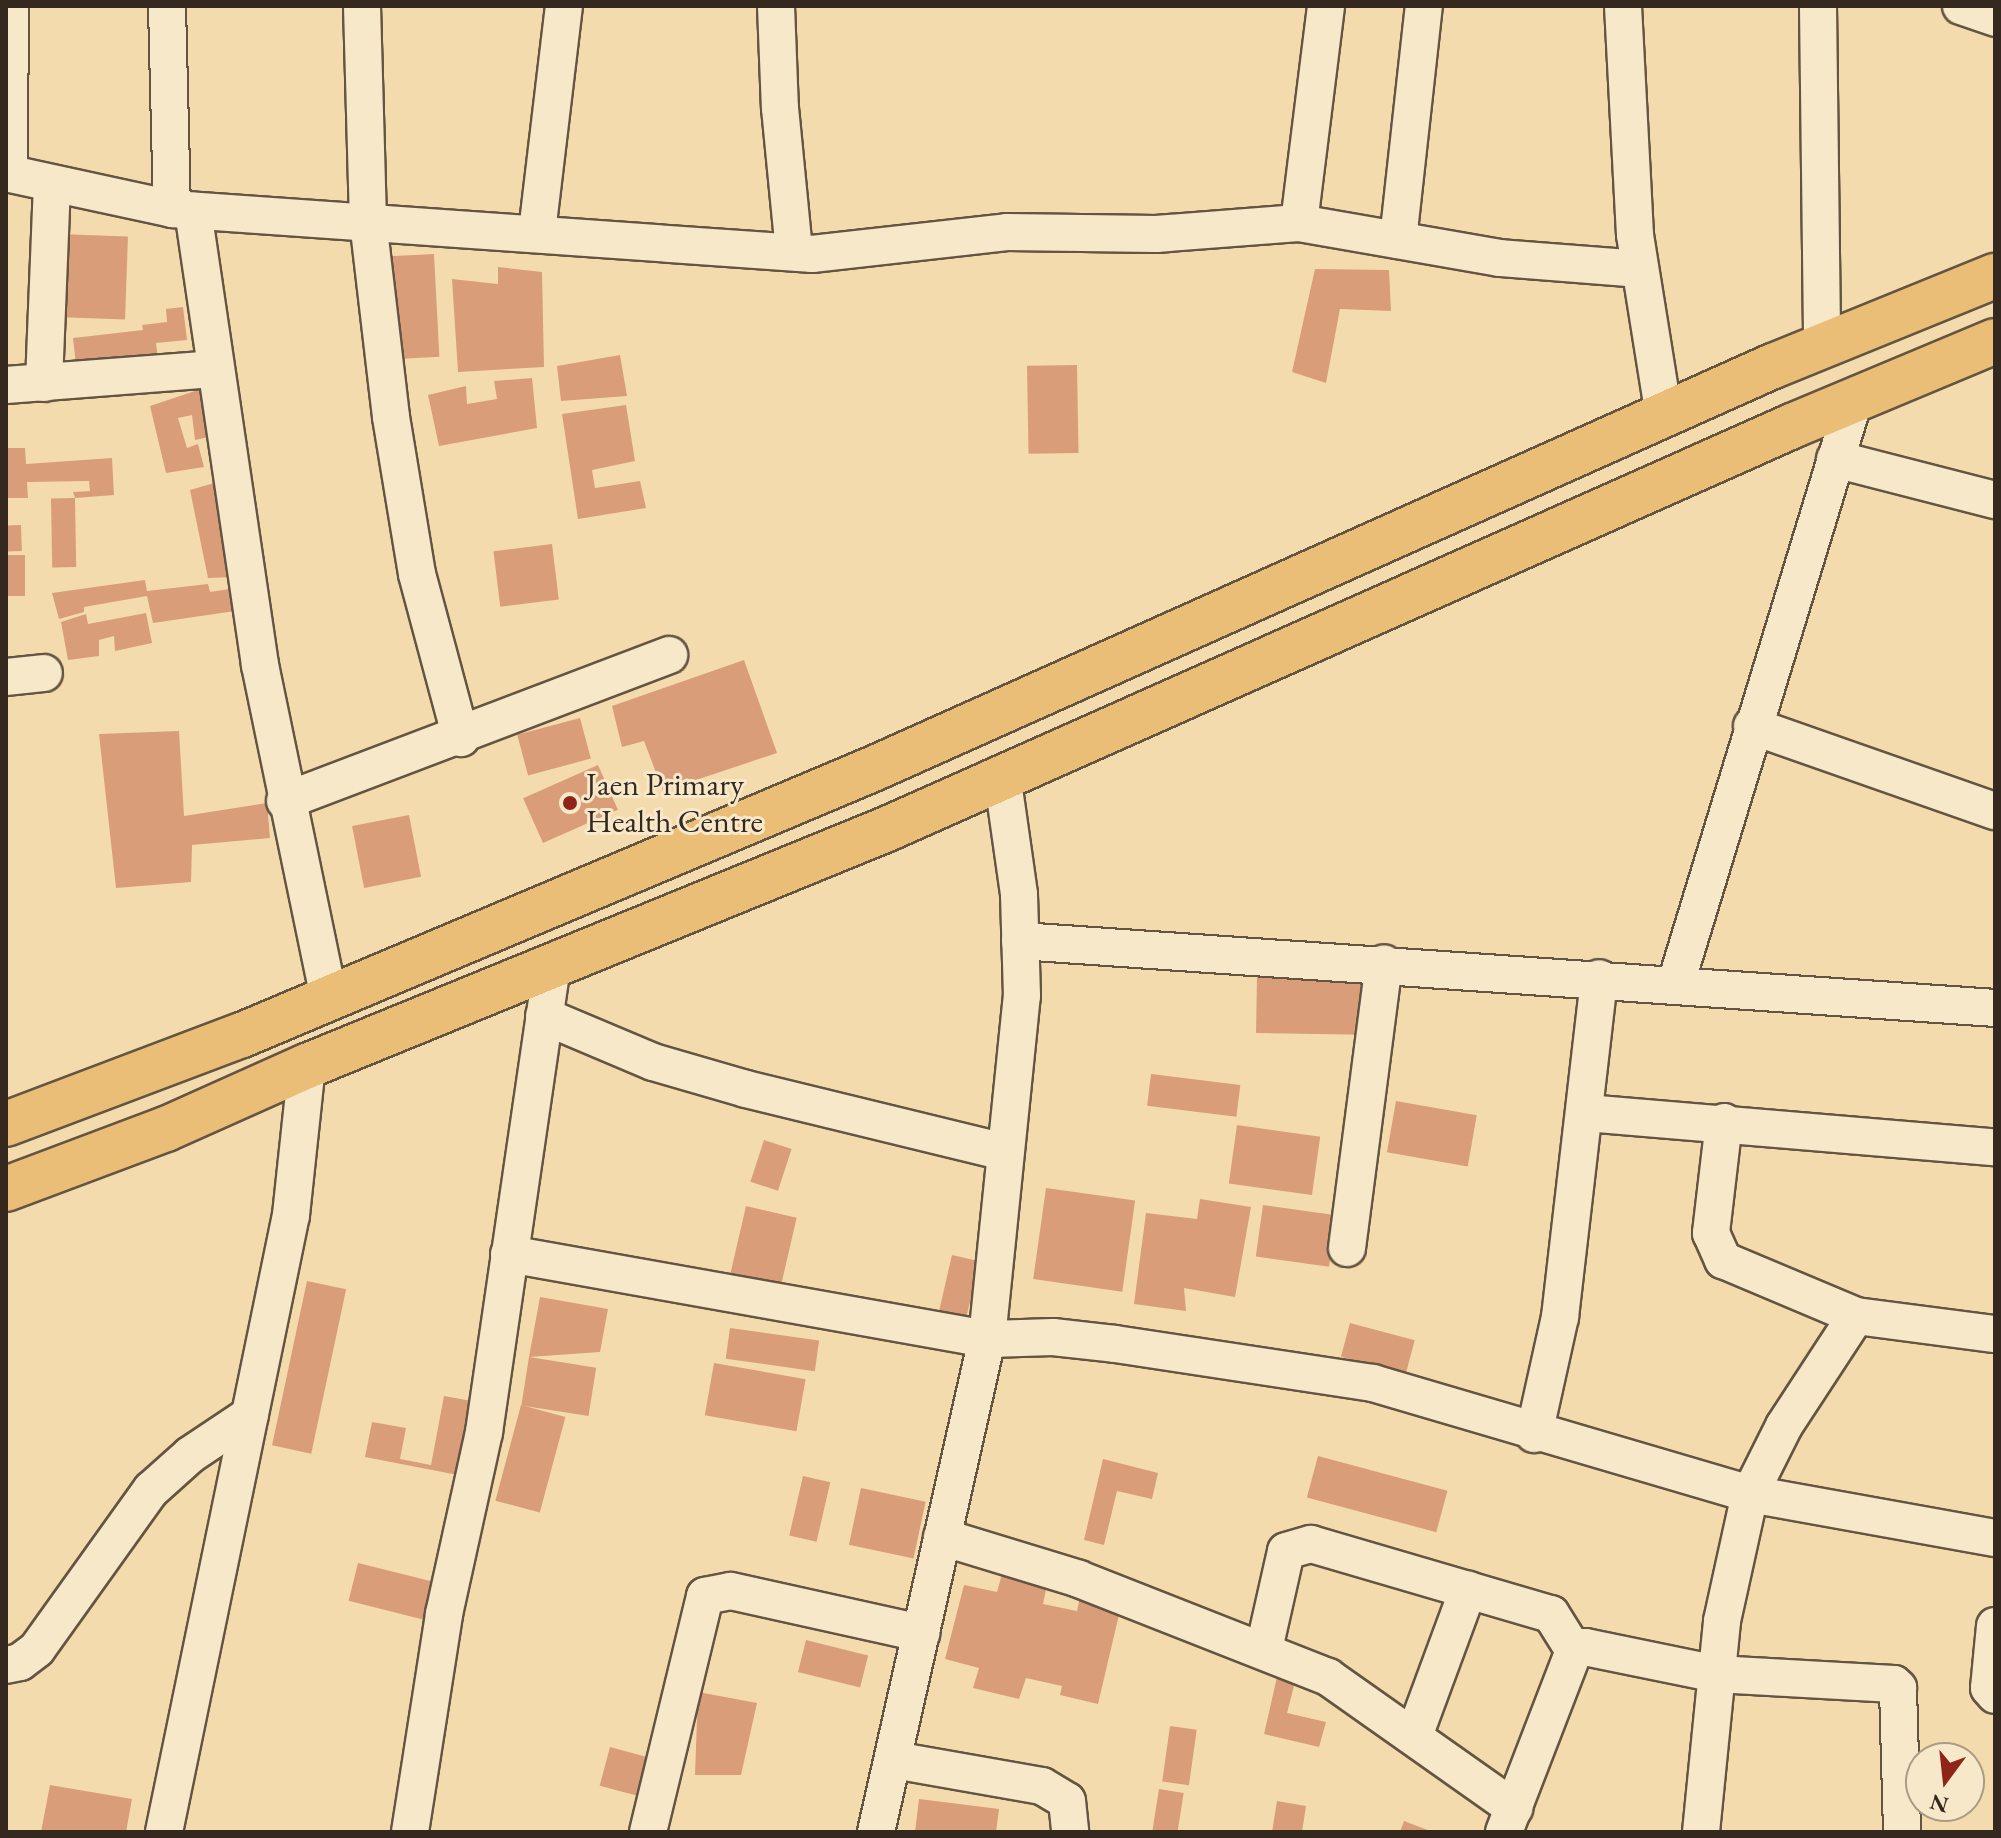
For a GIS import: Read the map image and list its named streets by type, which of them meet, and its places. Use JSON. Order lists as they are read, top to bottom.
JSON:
{
  "places": ["Jaen Primary Health Centre"],
  "north": "bottom"
}
